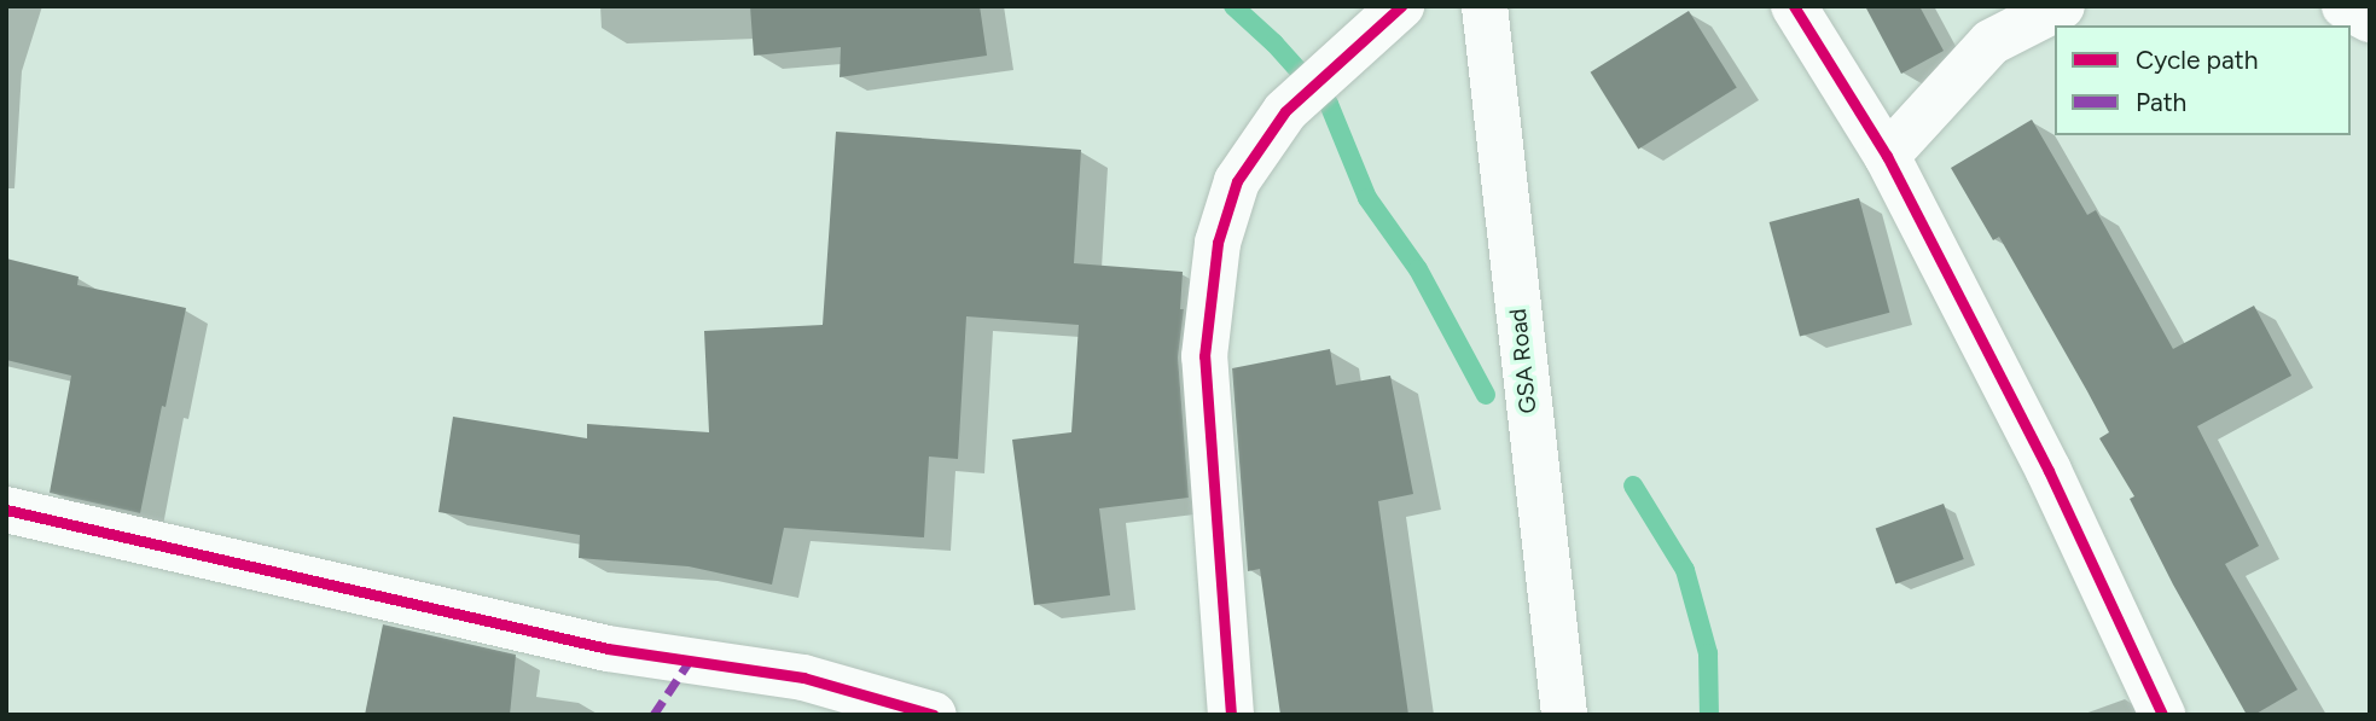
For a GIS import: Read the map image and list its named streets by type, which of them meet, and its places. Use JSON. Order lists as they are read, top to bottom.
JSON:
{
  "streets": {
    "street": ["GSA Road"]
  },
  "legend": ["Cycle path", "Path"]
}
